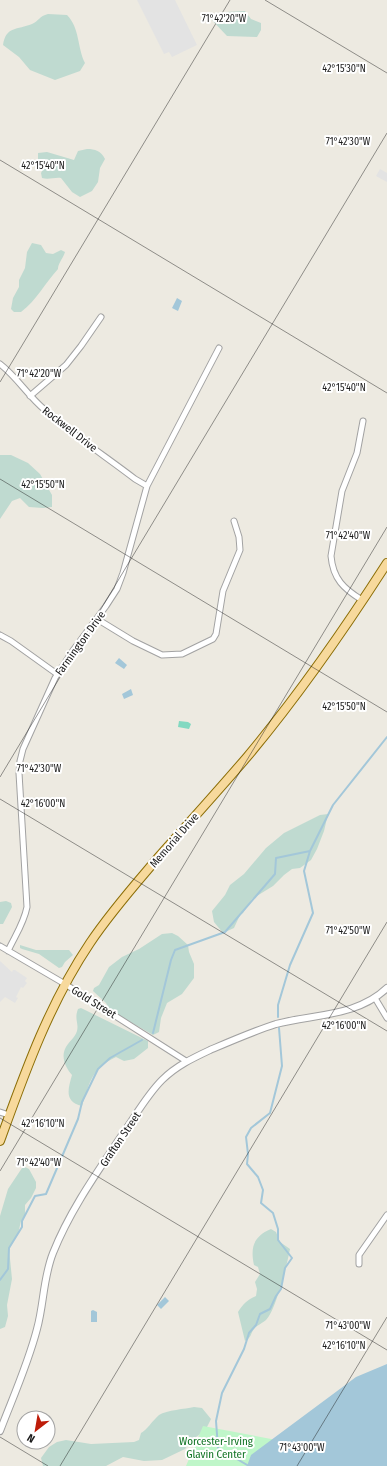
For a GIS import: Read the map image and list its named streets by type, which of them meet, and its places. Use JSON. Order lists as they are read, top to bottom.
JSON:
{
  "streets": {
    "main road": ["Memorial Drive"],
    "street": [
      "Rockwell Drive",
      "Farmington Drive",
      "Gold Street",
      "Grafton Street"
    ]
  },
  "crossings": [
    ["Rockwell Drive", "Farmington Drive"],
    ["Farmington Drive", "Gold Street"],
    ["Memorial Drive", "Gold Street"],
    ["Gold Street", "Grafton Street"]
  ],
  "parks": ["Worcester-Irving Glavin Center"],
  "north": "bottom left",
  "coordinates": [
    "71°42'20\"W",
    "42°15'30\"N",
    "71°42'30\"W",
    "42°15'40\"N",
    "42°15'50\"N",
    "71°42'40\"W",
    "42°16'00\"N",
    "71°42'50\"W",
    "42°16'10\"N",
    "71°43'00\"W"
  ]
}
